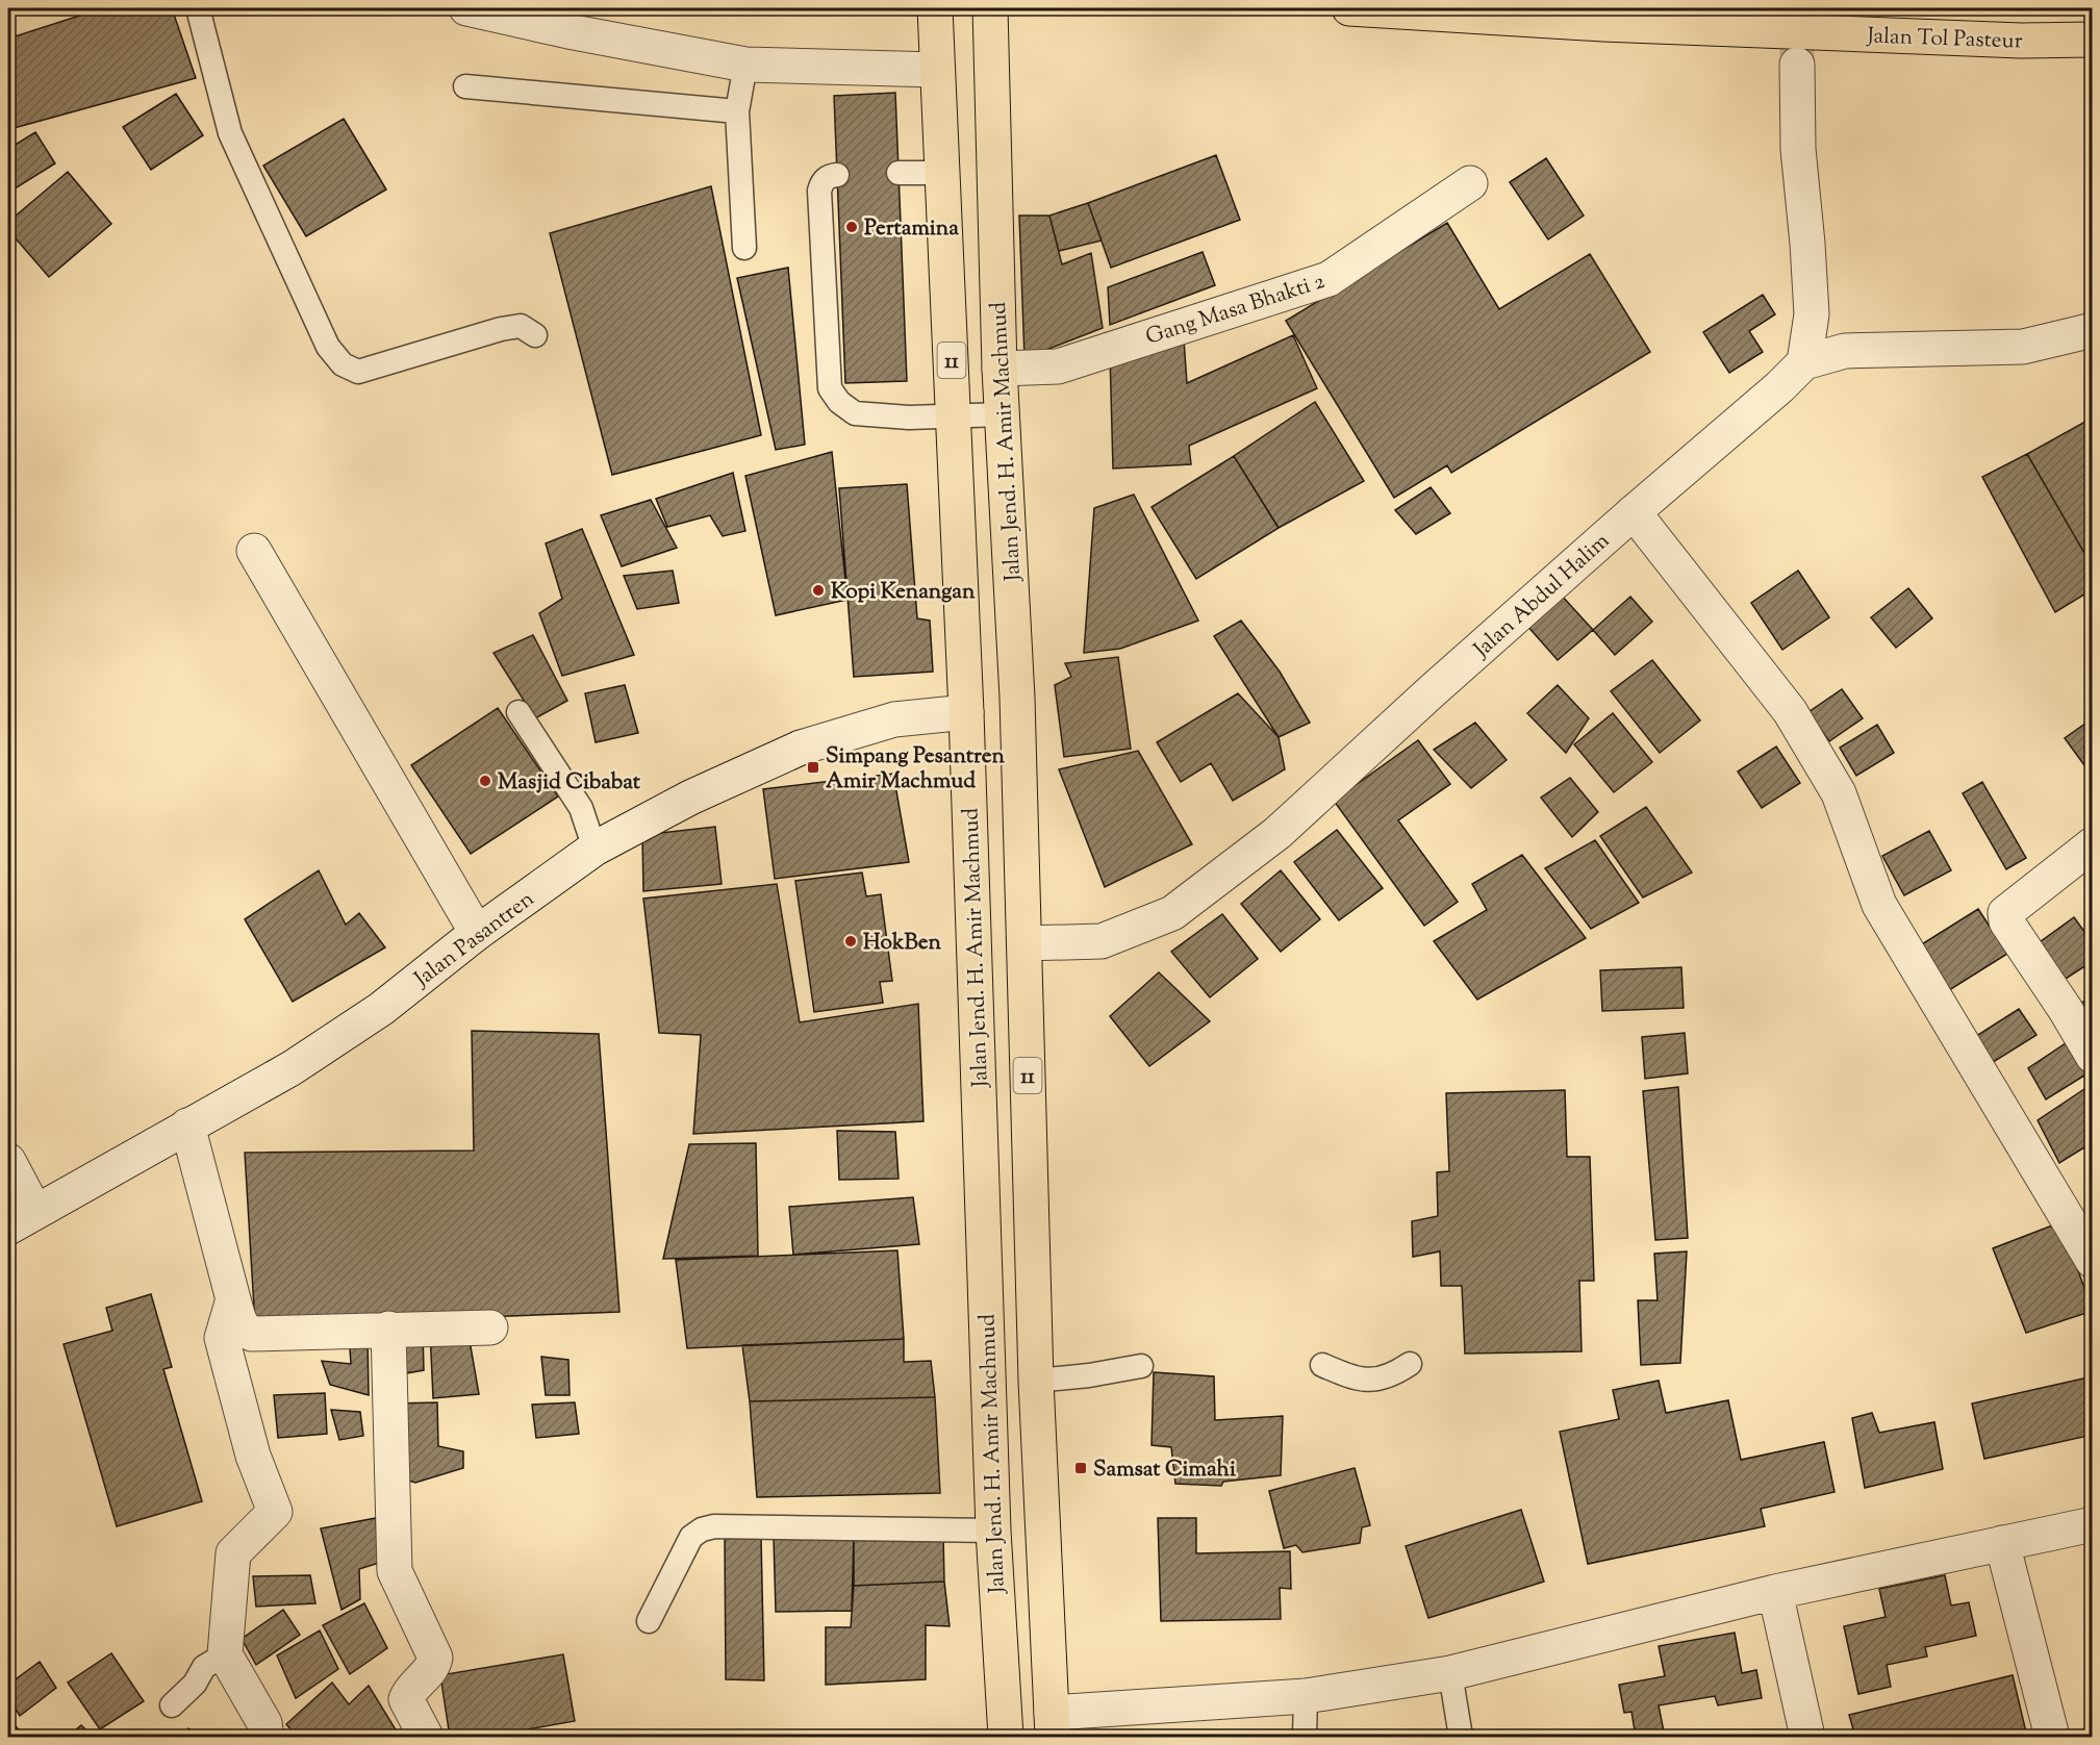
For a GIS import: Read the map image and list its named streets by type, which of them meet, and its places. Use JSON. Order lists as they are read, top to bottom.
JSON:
{
  "streets": {
    "highway": ["Jalan Tol Pasteur", "11", "Jalan Jend. H. Amir Machmud"],
    "street": ["Gang Masa Bhakti 2", "Jalan Abdul Halim", "Jalan Pasantren"]
  },
  "crossings": [
    ["Gang Masa Bhakti 2", "Jalan Jend. H. Amir Machmud"],
    ["Jalan Jend. H. Amir Machmud", "Jalan Abdul Halim"],
    ["Jalan Jend. H. Amir Machmud", "Jalan Pasantren"]
  ],
  "places": {
    "other": [
      "Pertamina",
      "Kopi Kenangan",
      "Masjid Cibabat",
      "HokBen"
    ],
    "transit": ["Simpang Pesantren Amir Machmud", "Samsat Cimahi"]
  }
}
